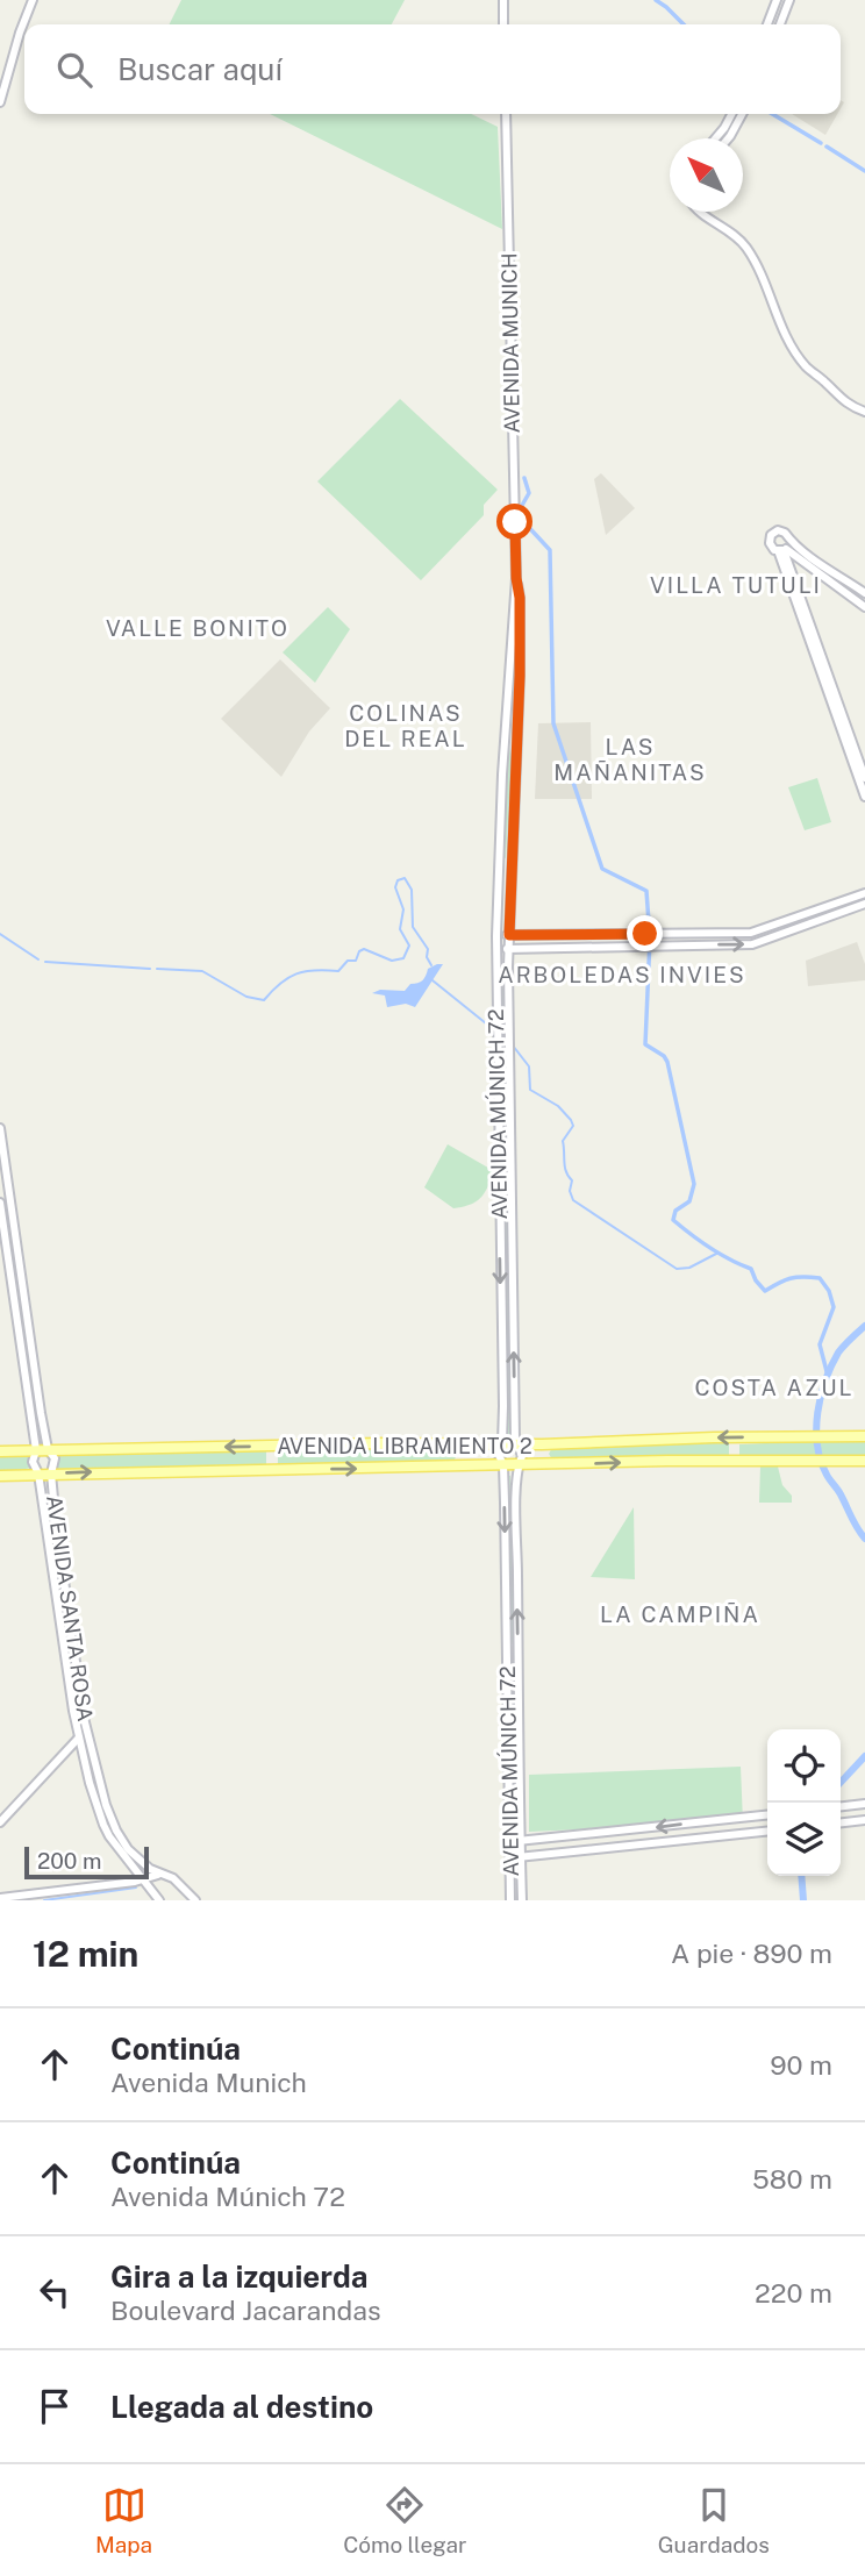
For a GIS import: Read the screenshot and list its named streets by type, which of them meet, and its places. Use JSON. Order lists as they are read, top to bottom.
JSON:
{
  "streets": {
    "main road": [
      "AVENIDA MUNICH",
      "AVENIDA MÚNICH 72",
      "AVENIDA LIBRAMIENTO 2",
      "AVENIDA SANTA ROSA"
    ]
  },
  "crossings": [
    ["AVENIDA MUNICH", "AVENIDA MÚNICH 72"],
    ["AVENIDA MÚNICH 72", "AVENIDA LIBRAMIENTO 2"],
    ["AVENIDA LIBRAMIENTO 2", "AVENIDA SANTA ROSA"]
  ],
  "districts": [
    "VILLA TUTULI",
    "VALLE BONITO",
    "COLINAS DEL REAL",
    "LAS MAÑANITAS",
    "ARBOLEDAS INVIES",
    "COSTA AZUL",
    "LA CAMPIÑA"
  ],
  "scale_bar": "200 m",
  "north": "top left",
  "page": {
    "search": "Buscar aquí",
    "scale": "200 m",
    "heading": ["12 min", "A pie · 890 m"],
    "list": [
      ["Continúa", "Avenida Munich", "90 m"],
      ["Continúa", "Avenida Múnich 72", "580 m"],
      ["Gira a la izquierda", "Boulevard Jacarandas", "220 m"],
      "Llegada al destino"
    ],
    "nav": ["Mapa", "Cómo llegar", "Guardados"]
  }
}
